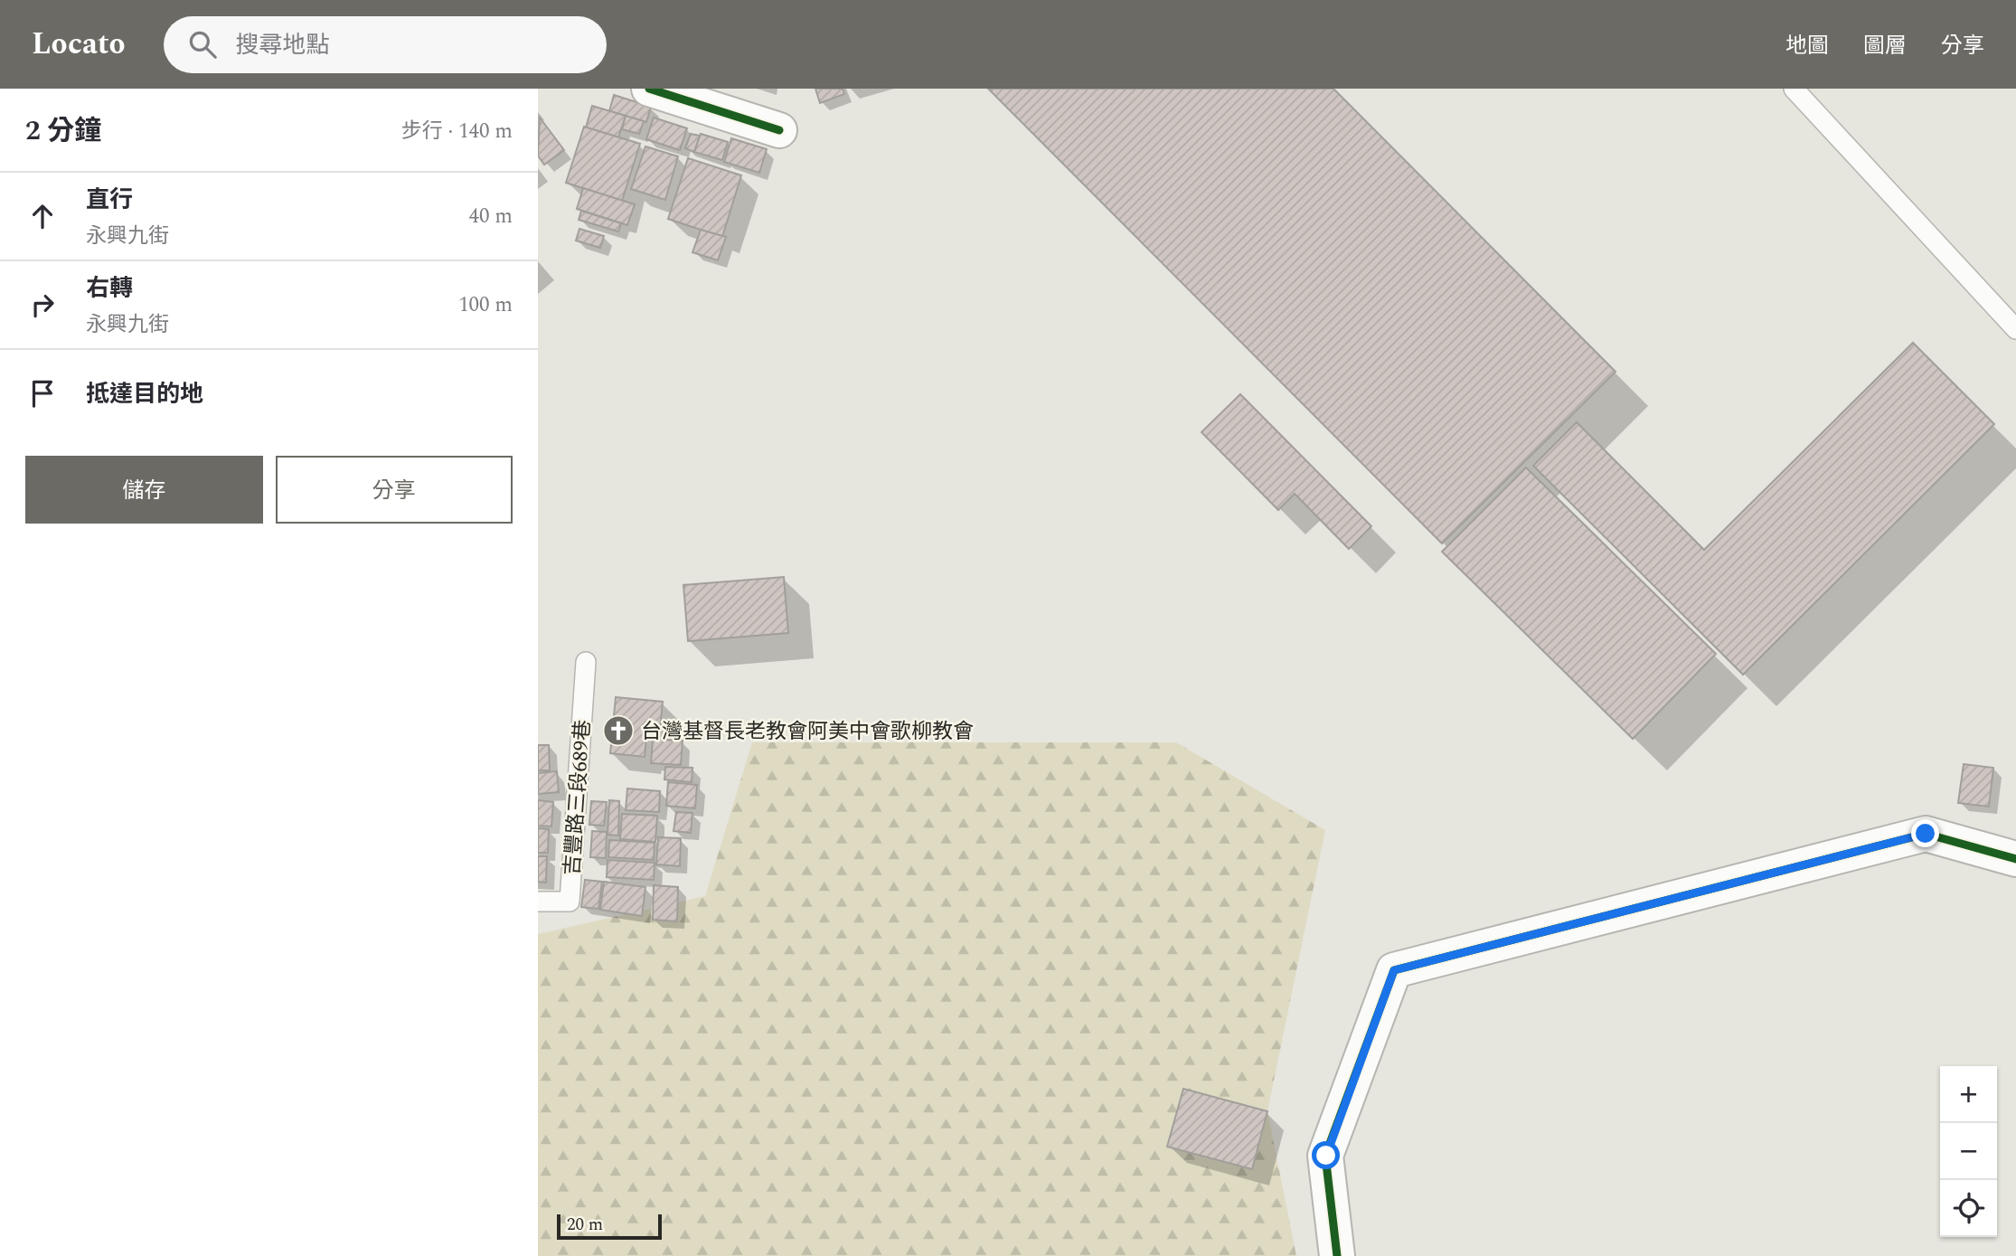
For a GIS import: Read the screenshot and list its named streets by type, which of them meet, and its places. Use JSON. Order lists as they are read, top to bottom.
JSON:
{
  "streets": {
    "lane": ["吉豐路三段689巷"]
  },
  "places": {
    "church": ["台灣基督長老教會阿美中會歌柳教會"]
  },
  "scale_bar": "20 m",
  "page": {
    "header": "Locato",
    "search": "搜尋地點",
    "nav": ["地圖", "圖層", "分享"],
    "heading": ["2 分鐘", "步行 · 140 m"],
    "list": [
      ["直行", "永興九街", "40 m"],
      ["右轉", "永興九街", "100 m"],
      "抵達目的地"
    ],
    "buttons": ["儲存", "分享"],
    "map_buttons": ["+", "−"],
    "scale": "20 m"
  }
}
